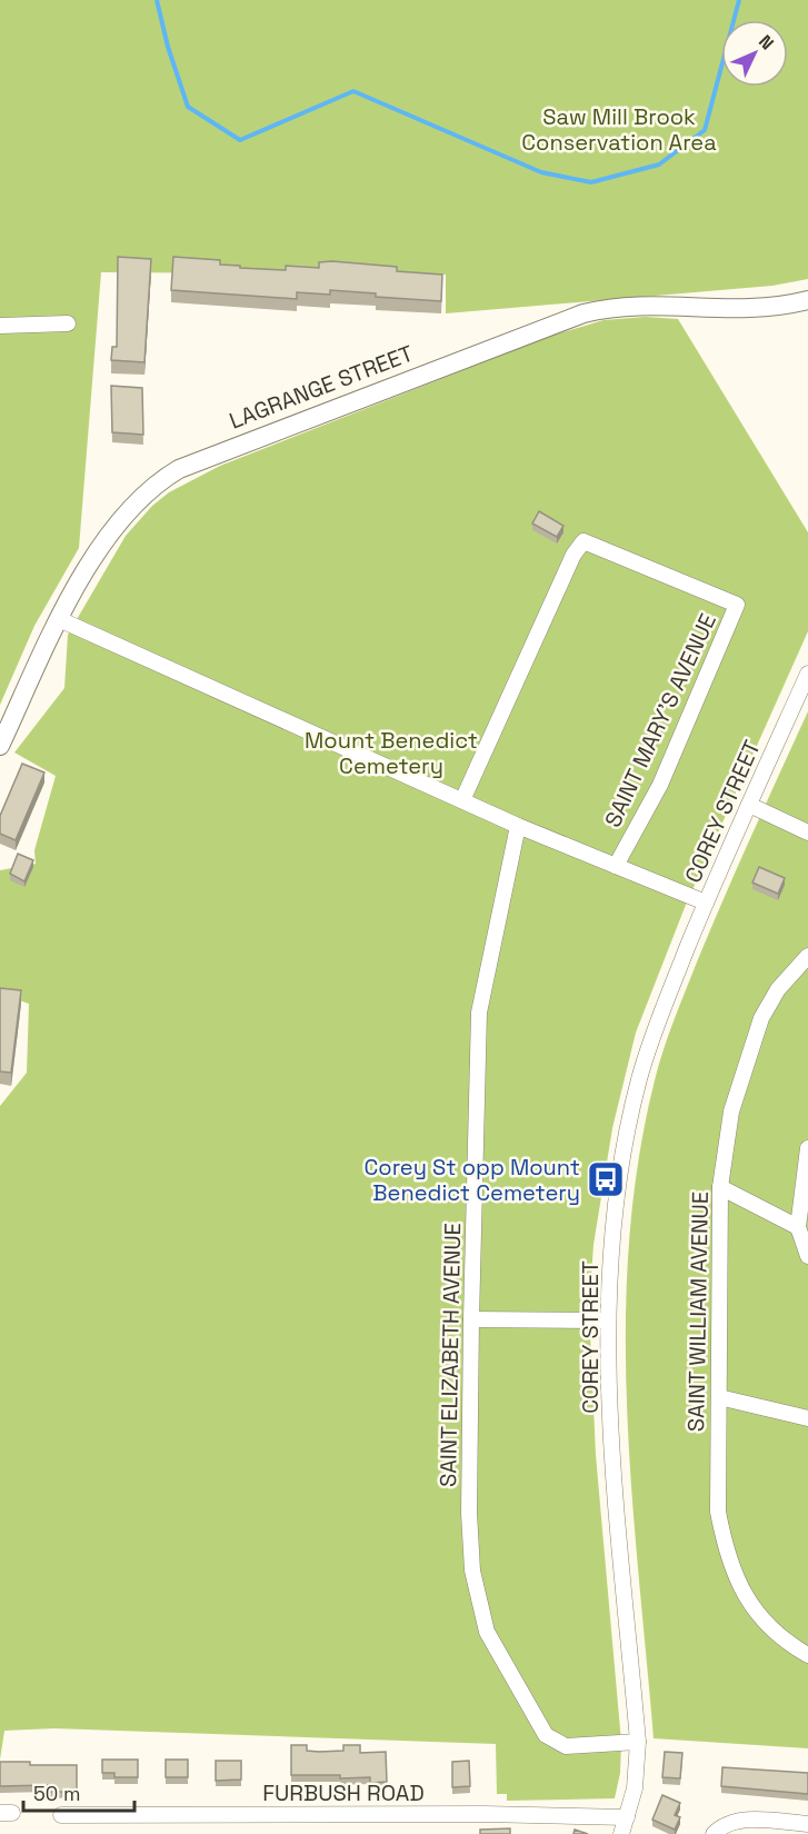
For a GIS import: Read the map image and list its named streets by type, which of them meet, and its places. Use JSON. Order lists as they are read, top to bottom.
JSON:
{
  "streets": {
    "main road": ["LAGRANGE STREET"],
    "street": [
      "SAINT MARY'S AVENUE",
      "COREY STREET",
      "SAINT WILLIAM AVENUE",
      "SAINT ELIZABETH AVENUE",
      "FURBUSH ROAD"
    ]
  },
  "crossings": [
    ["COREY STREET", "SAINT ELIZABETH AVENUE"],
    ["COREY STREET", "FURBUSH ROAD"]
  ],
  "parks": ["Saw Mill Brook Conservation Area", "Mount Benedict Cemetery"],
  "places": {
    "bus stop": ["Corey St opp Mount Benedict Cemetery"]
  },
  "scale_bar": "50 m",
  "north": "top right"
}
